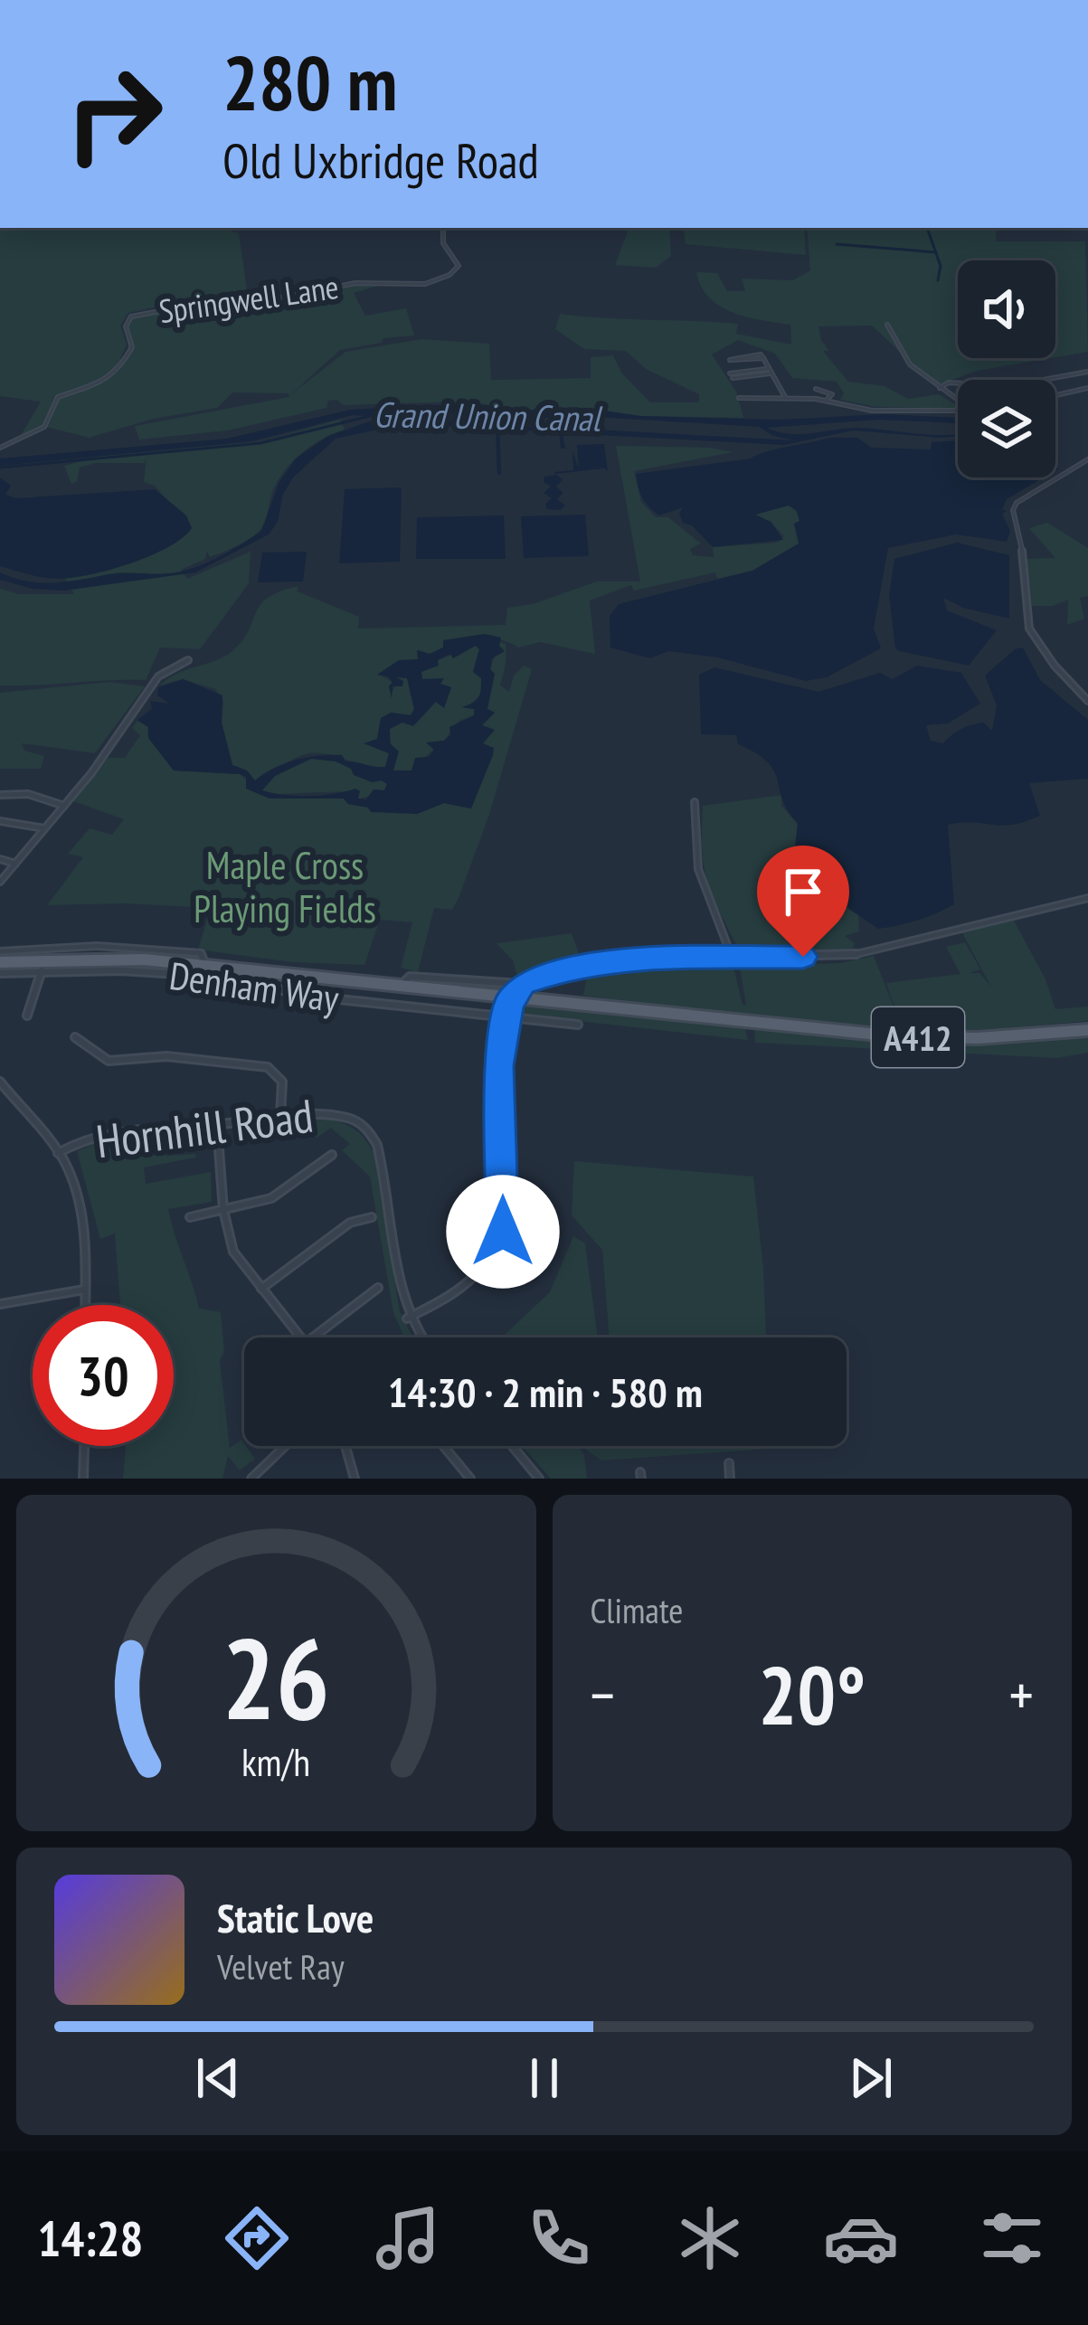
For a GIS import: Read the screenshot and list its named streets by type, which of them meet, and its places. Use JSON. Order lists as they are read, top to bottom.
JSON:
{
  "streets": {
    "main road": ["A412"],
    "street": ["Springwell Lane", "Denham Way", "Hornhill Road"]
  },
  "crossings": [
    ["Denham Way", "A412"]
  ],
  "water": ["Grand Union Canal"],
  "parks": ["Maple Cross Playing Fields"],
  "page": {
    "turn": ["280 m", "Old Uxbridge Road"],
    "limit": "30",
    "trip": "14:30 · 2 min · 580 m",
    "tile": "Climate",
    "heat": ["−", "20°", "+"],
    "song": ["Static Love", "Velvet Ray"],
    "tabs": "14:28",
    "gauge": ["26", "km/h"]
  }
}
